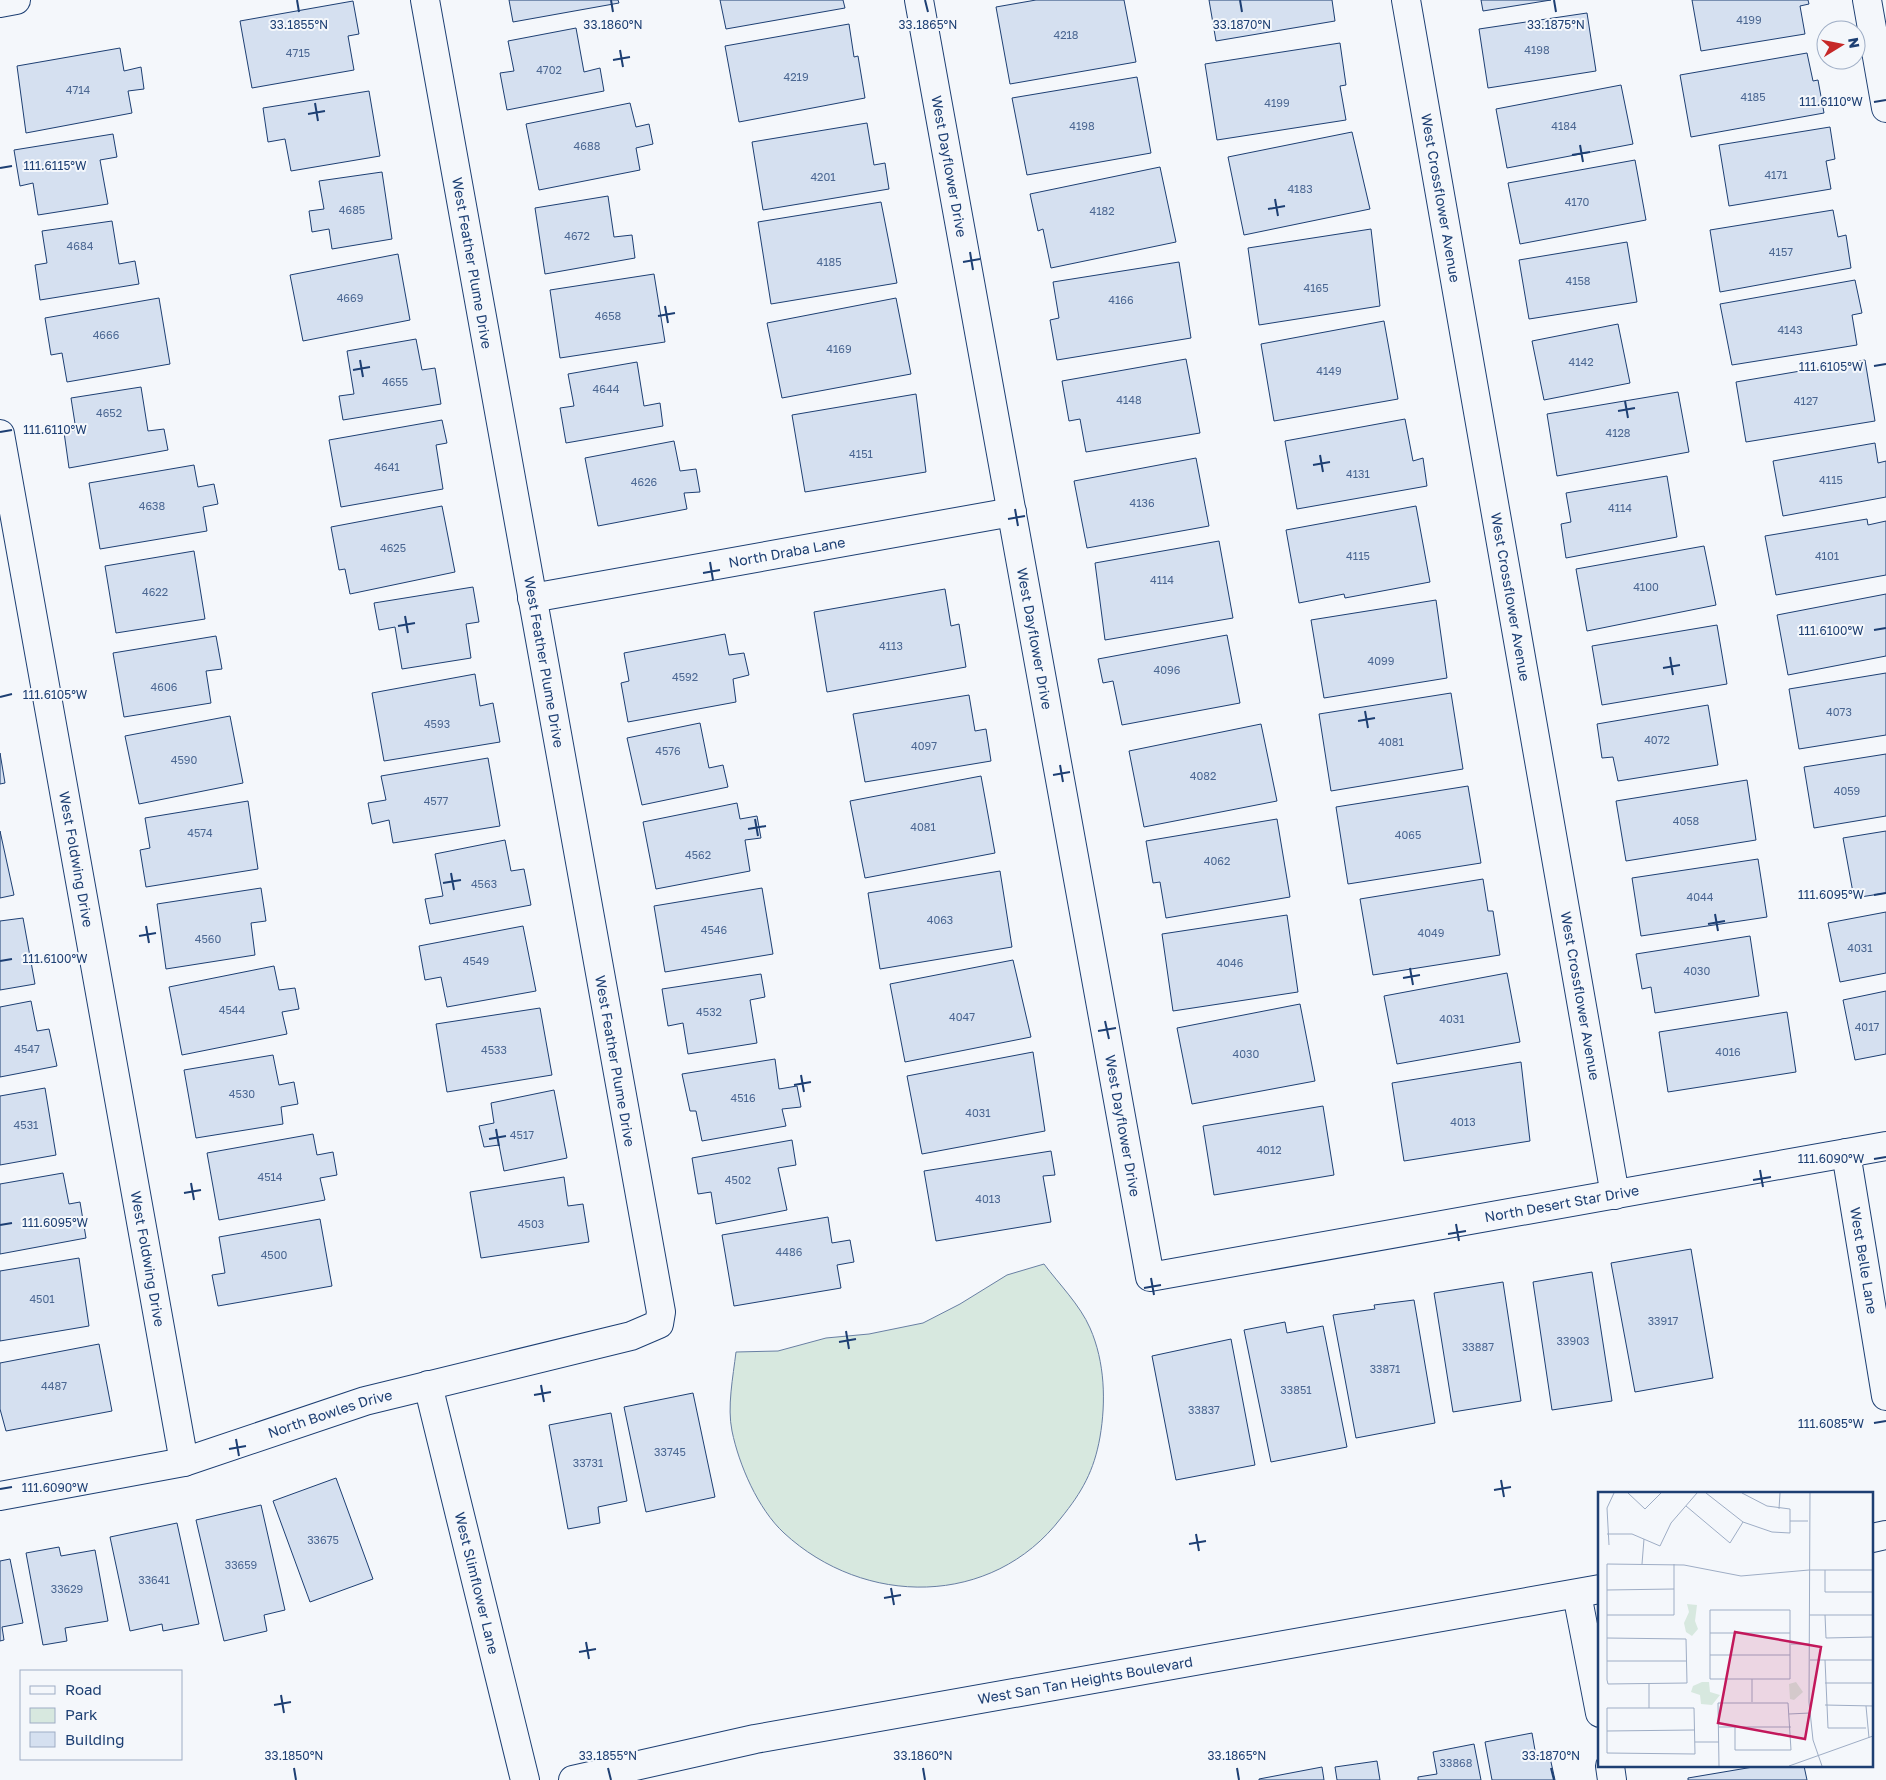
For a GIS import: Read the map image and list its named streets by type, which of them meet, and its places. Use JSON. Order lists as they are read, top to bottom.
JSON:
{
  "streets": {
    "street": [
      "West Dayflower Drive",
      "West Crossflower Avenue",
      "West Feather Plume Drive",
      "North Draba Lane",
      "West Foldwing Drive",
      "North Desert Star Drive",
      "West Belle Lane",
      "North Bowles Drive",
      "West Slimflower Lane",
      "West San Tan Heights Boulevard"
    ]
  },
  "crossings": [
    ["West Dayflower Drive", "North Draba Lane"],
    ["West Dayflower Drive", "North Desert Star Drive"],
    ["West Crossflower Avenue", "North Desert Star Drive"],
    ["West Feather Plume Drive", "North Draba Lane"],
    ["West Feather Plume Drive", "North Bowles Drive"],
    ["West Foldwing Drive", "North Bowles Drive"],
    ["North Desert Star Drive", "West Belle Lane"],
    ["North Bowles Drive", "West Slimflower Lane"]
  ],
  "house_numbers": [
    "4199",
    "4218",
    "4198",
    "4715",
    "4702",
    "4219",
    "4714",
    "4185",
    "4199",
    "4198",
    "4184",
    "4688",
    "4171",
    "4201",
    "4183",
    "4170",
    "4685",
    "4182",
    "4672",
    "4684",
    "4157",
    "4185",
    "4158",
    "4165",
    "4669",
    "4166",
    "4658",
    "4143",
    "4666",
    "4169",
    "4142",
    "4149",
    "4655",
    "4644",
    "4148",
    "4127",
    "4652",
    "4128",
    "4151",
    "4641",
    "4131",
    "4115",
    "4626",
    "4136",
    "4638",
    "4114",
    "4625",
    "4115",
    "4101",
    "4114",
    "4100",
    "4622",
    "4113",
    "4099",
    "4096",
    "4592",
    "4606",
    "4073",
    "4593",
    "4072",
    "4081",
    "4097",
    "4576",
    "4590",
    "4082",
    "4059",
    "4577",
    "4058",
    "4081",
    "4574",
    "4065",
    "4562",
    "4062",
    "4563",
    "4044",
    "4063",
    "4546",
    "4049",
    "4560",
    "4031",
    "4549",
    "4046",
    "4030",
    "4544",
    "4532",
    "4047",
    "4031",
    "4017",
    "4547",
    "4533",
    "4016",
    "4030",
    "4530",
    "4516",
    "4031",
    "4013",
    "4531",
    "4517",
    "4012",
    "4514",
    "4502",
    "4013",
    "4503",
    "4486",
    "4500",
    "4501",
    "33917",
    "33903",
    "33887",
    "33871",
    "4487",
    "33851",
    "33837",
    "33745",
    "33731",
    "33675",
    "33659",
    "33641",
    "33629",
    "33868"
  ],
  "legend": ["Road", "Park", "Building"],
  "north": "right",
  "coordinates": [
    "33.1855°N",
    "33.1860°N",
    "33.1865°N",
    "33.1870°N",
    "33.1875°N",
    "111.6110°W",
    "111.6115°W",
    "111.6105°W",
    "111.6100°W",
    "111.6095°W",
    "111.6090°W",
    "111.6085°W",
    "33.1850°N"
  ]
}
